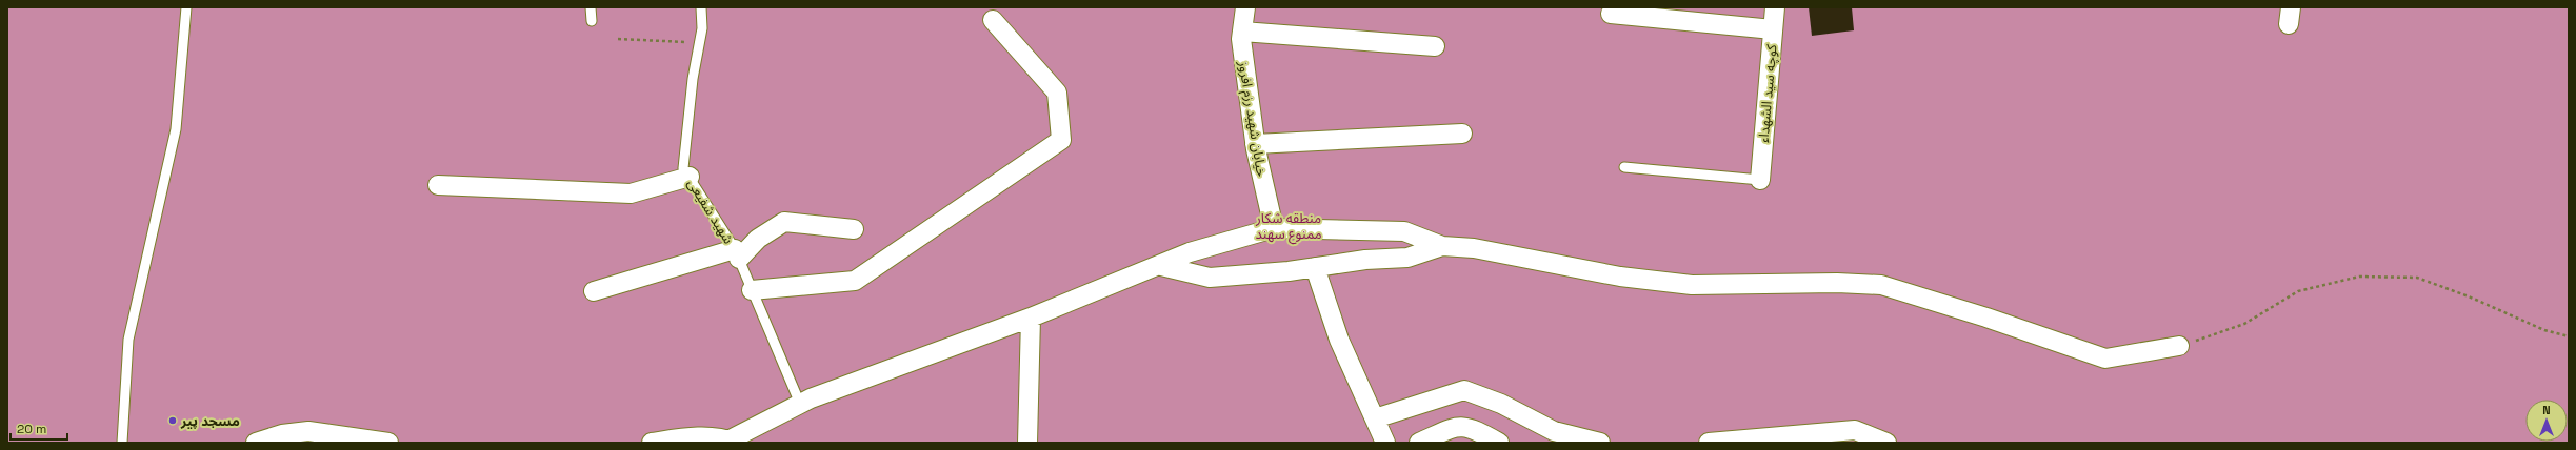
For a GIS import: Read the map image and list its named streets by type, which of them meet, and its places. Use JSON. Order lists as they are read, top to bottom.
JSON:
{
  "streets": {
    "street": ["کوچه سید الشهداء", "خیابان شهید رزم افروز"],
    "lane": ["شهید شفیعی"]
  },
  "parks": ["منطقه شکار ممنوع سهند"],
  "places": ["مسجد پیر"],
  "scale_bar": "20 m",
  "north": "top"
}
